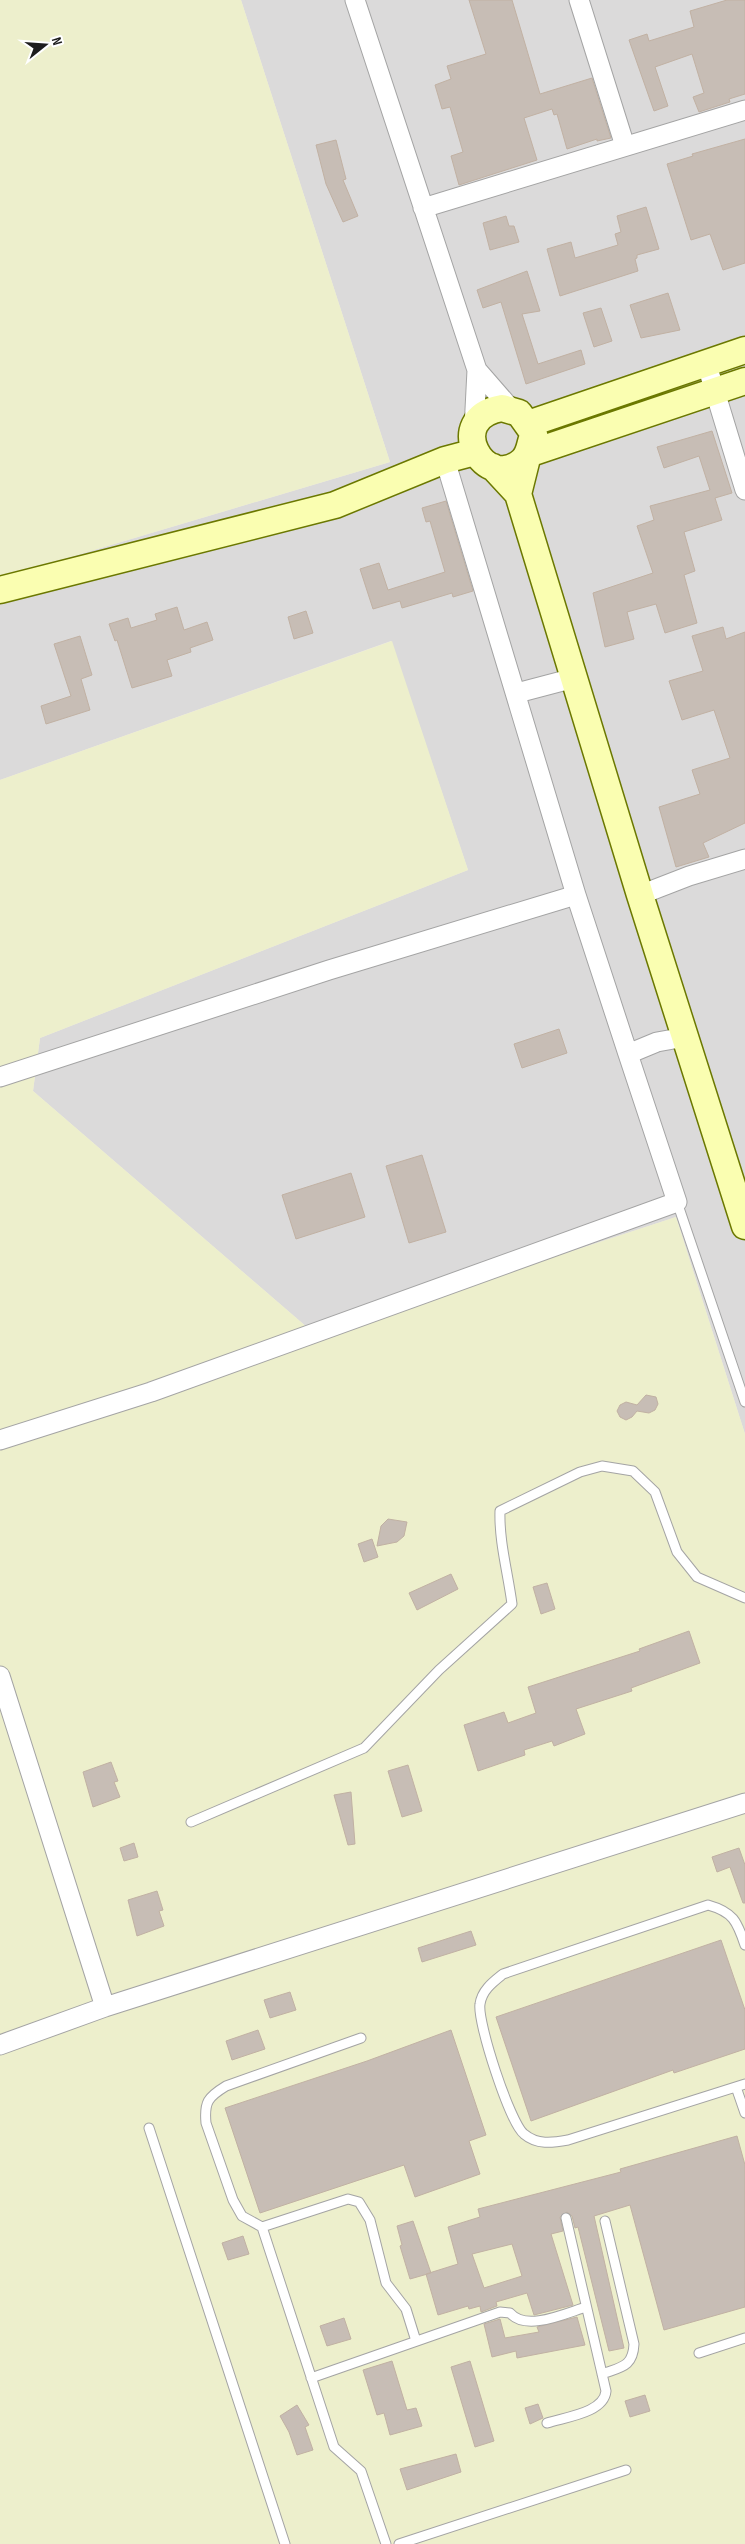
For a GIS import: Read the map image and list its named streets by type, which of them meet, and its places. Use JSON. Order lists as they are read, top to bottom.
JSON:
{
  "north": "right"
}
